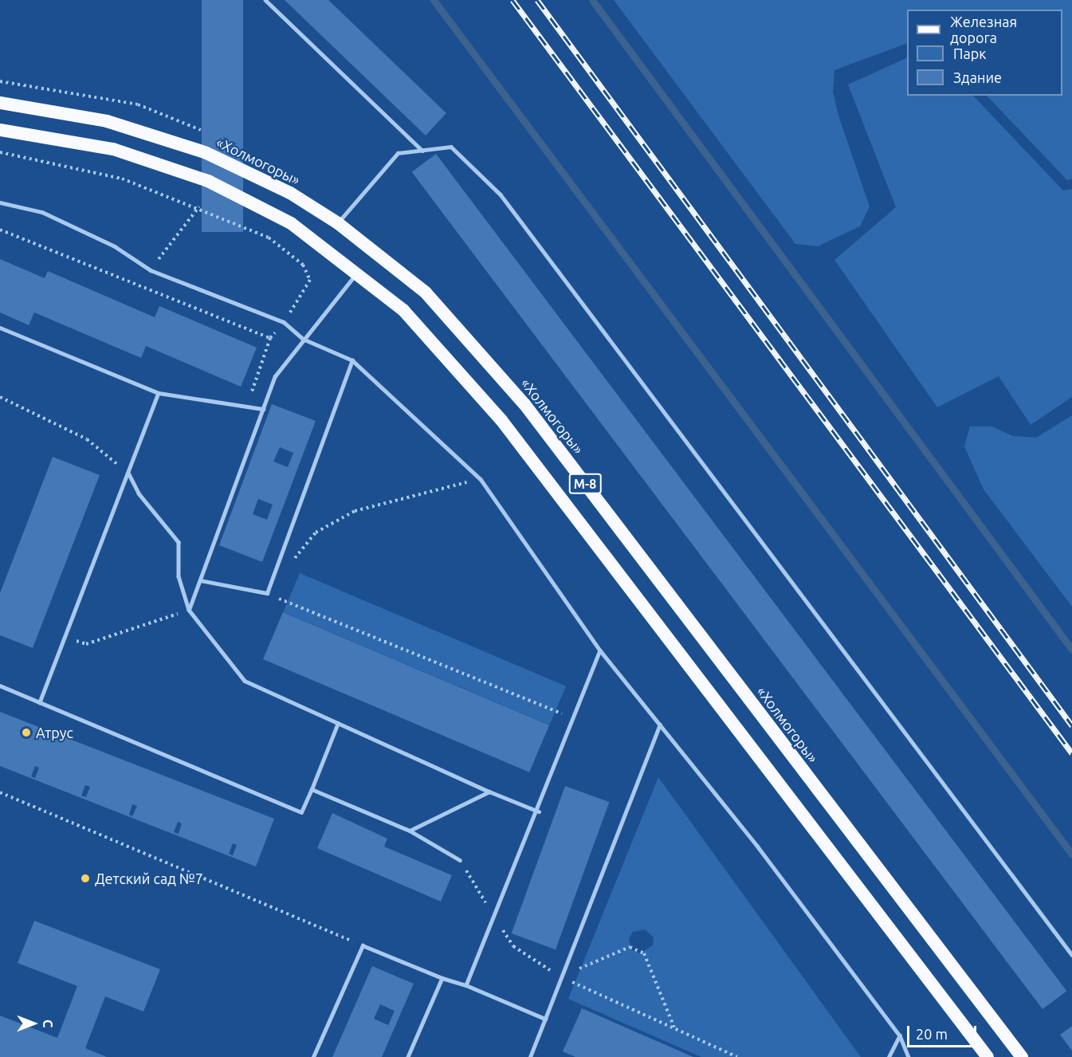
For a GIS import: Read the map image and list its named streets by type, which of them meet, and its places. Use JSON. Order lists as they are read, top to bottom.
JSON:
{
  "streets": {
    "highway": ["«Холмогоры»", "М-8"]
  },
  "places": ["Атрус", "Детский сад №7"],
  "legend": ["Железная дорога", "Парк", "Здание"],
  "scale_bar": "20 m",
  "north": "right"
}
